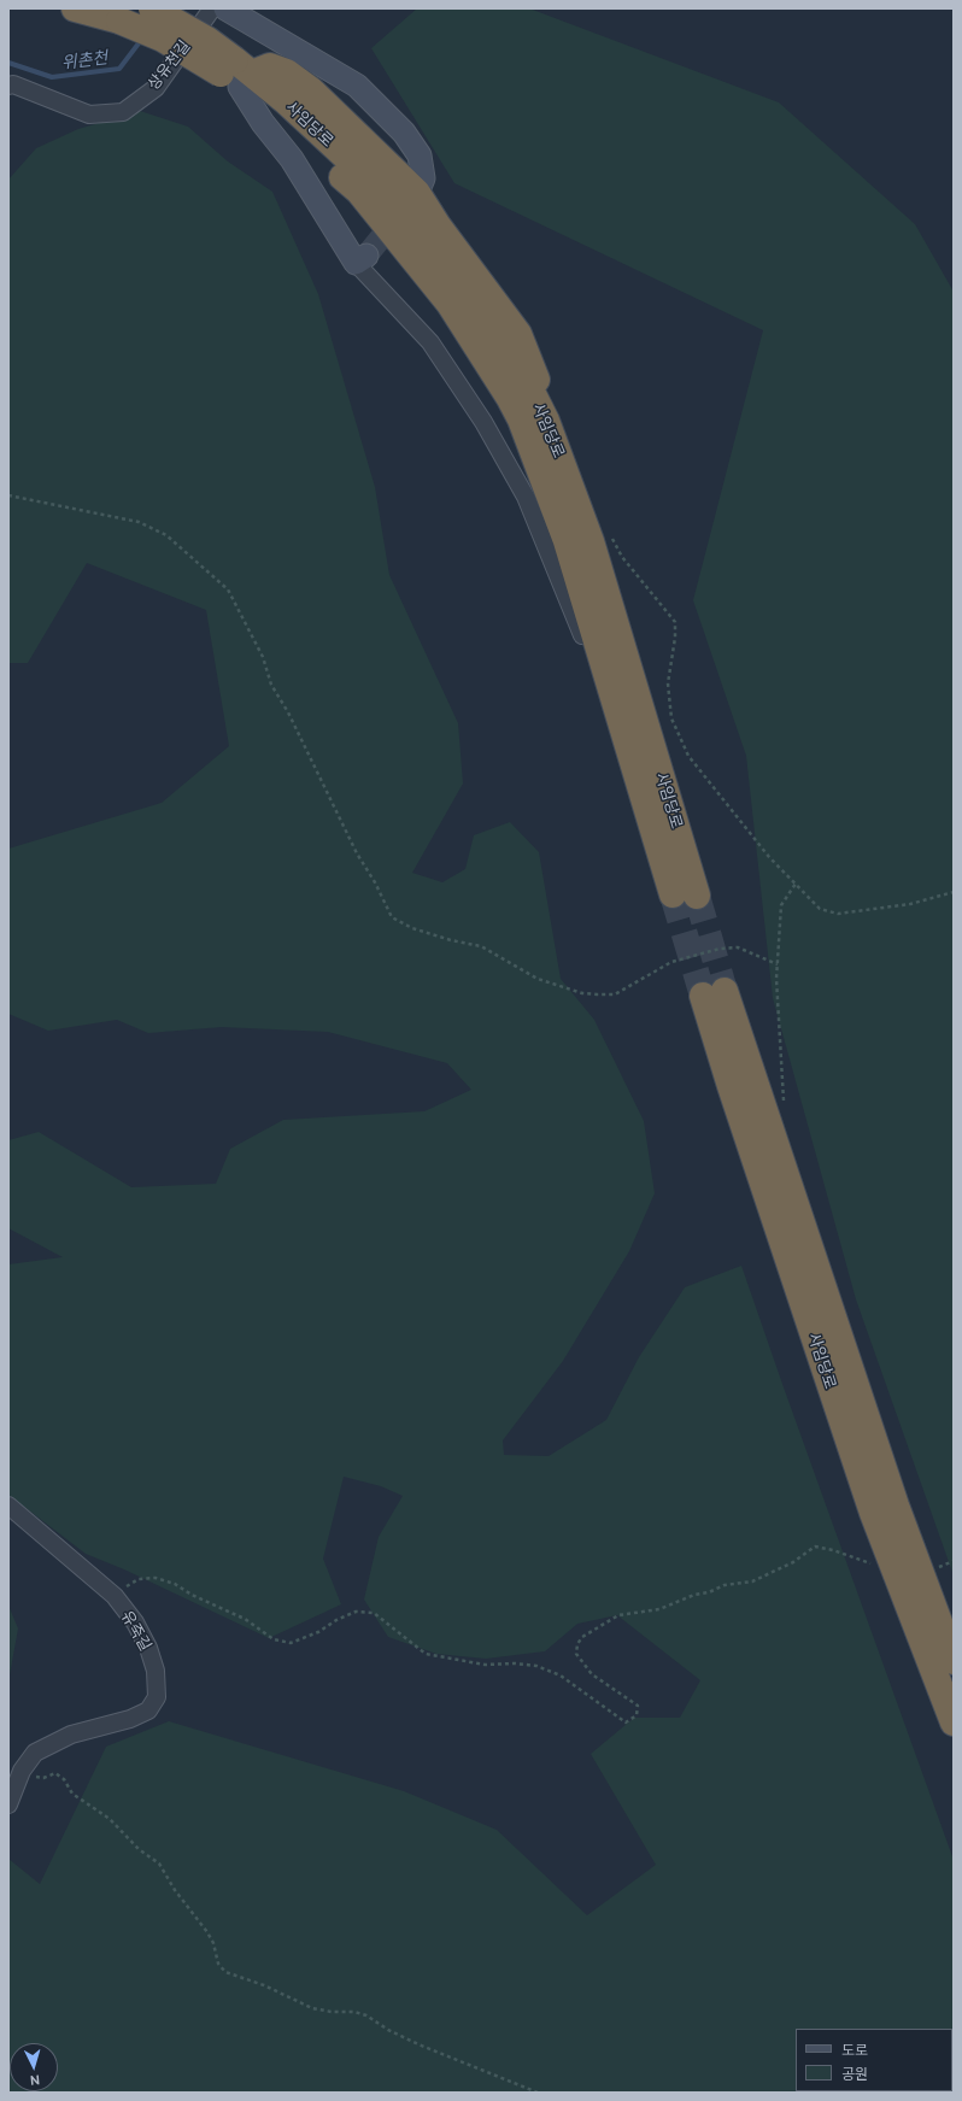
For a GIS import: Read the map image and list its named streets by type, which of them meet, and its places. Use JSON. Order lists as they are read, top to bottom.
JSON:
{
  "streets": {
    "highway": ["사임당로"],
    "street": ["상유천길", "유죽길"]
  },
  "water": ["위촌천"],
  "legend": ["도로", "공원"],
  "north": "bottom"
}
